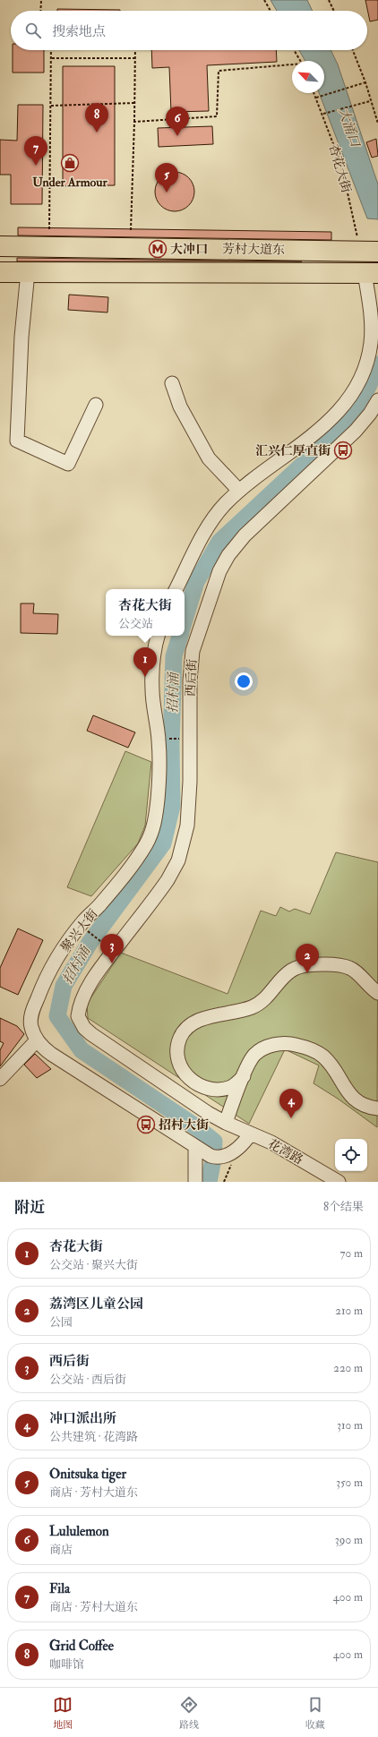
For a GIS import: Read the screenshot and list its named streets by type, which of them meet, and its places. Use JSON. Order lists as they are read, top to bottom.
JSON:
{
  "streets": {
    "highway": ["芳村大道东"],
    "street": ["西后街", "聚兴大街", "花湾路"],
    "path": ["杏花大街"]
  },
  "crossings": [
    ["杏花大街", "芳村大道东"],
    ["西后街", "花湾路"]
  ],
  "water": ["大涌口", "招村涌"],
  "places": {
    "shop": ["Under Armour"],
    "metro station": ["大冲口"],
    "bus stop": ["汇兴仁厚直街", "招村大街"]
  },
  "north": "top left",
  "page": {
    "search": "搜索地点",
    "pins": [
      "8",
      "6",
      "7",
      "5",
      "1",
      "3",
      "2",
      "4"
    ],
    "popup": ["杏花大街", "公交站"],
    "heading": ["附近", "8个结果"],
    "list": [
      {
        "mark": "1",
        "name": "杏花大街",
        "note": "公交站 · 聚兴大街",
        "value": "70 m"
      },
      {
        "mark": "2",
        "name": "荔湾区儿童公园",
        "note": "公园",
        "value": "210 m"
      },
      {
        "mark": "3",
        "name": "西后街",
        "note": "公交站 · 西后街",
        "value": "220 m"
      },
      {
        "mark": "4",
        "name": "冲口派出所",
        "note": "公共建筑 · 花湾路",
        "value": "310 m"
      },
      {
        "mark": "5",
        "name": "Onitsuka tiger",
        "note": "商店 · 芳村大道东",
        "value": "350 m"
      },
      {
        "mark": "6",
        "name": "Lululemon",
        "note": "商店",
        "value": "390 m"
      },
      {
        "mark": "7",
        "name": "Fila",
        "note": "商店 · 芳村大道东",
        "value": "400 m"
      },
      {
        "mark": "8",
        "name": "Grid Coffee",
        "note": "咖啡馆",
        "value": "400 m"
      }
    ],
    "nav": ["地图", "路线", "收藏"]
  }
}
